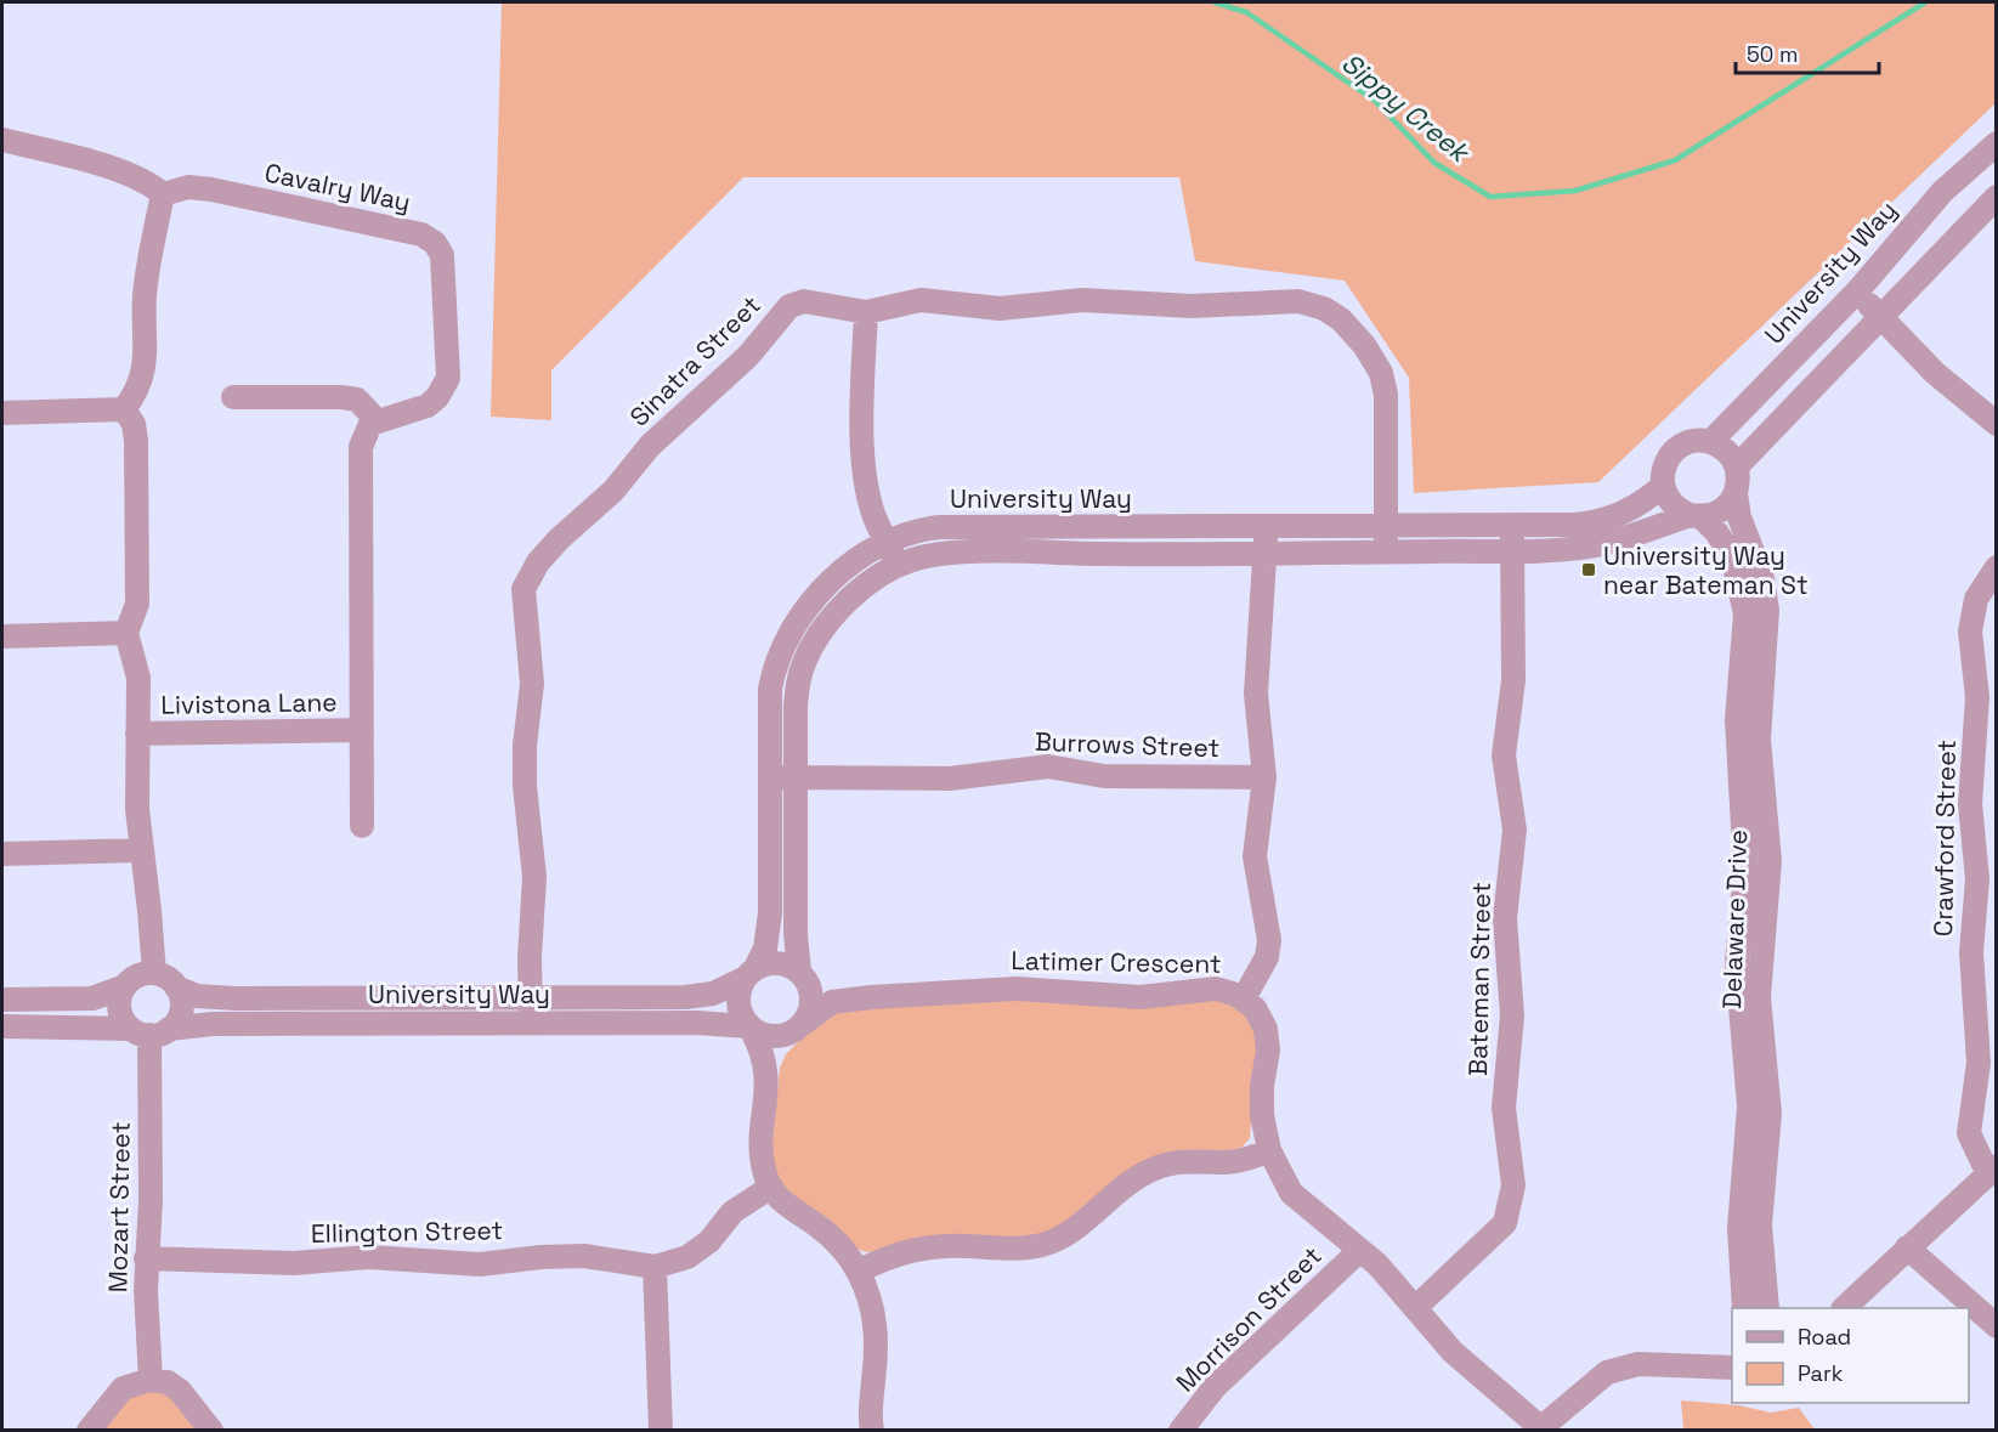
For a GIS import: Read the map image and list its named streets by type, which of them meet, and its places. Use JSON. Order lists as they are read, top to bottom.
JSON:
{
  "streets": {
    "street": [
      "Cavalry Way",
      "University Way",
      "Sinatra Street",
      "Livistona Lane",
      "Burrows Street",
      "Crawford Street",
      "Delaware Drive",
      "Latimer Crescent",
      "Bateman Street",
      "Mozart Street",
      "Ellington Street",
      "Morrison Street"
    ]
  },
  "crossings": [
    ["University Way", "Sinatra Street"],
    ["University Way", "Burrows Street"],
    ["University Way", "Delaware Drive"],
    ["University Way", "Latimer Crescent"],
    ["University Way", "Bateman Street"],
    ["University Way", "Mozart Street"],
    ["Latimer Crescent", "Bateman Street"],
    ["Latimer Crescent", "Morrison Street"],
    ["Mozart Street", "Ellington Street"]
  ],
  "water": ["Sippy Creek"],
  "places": {
    "transit": ["University Way near Bateman St"]
  },
  "legend": ["Road", "Park"],
  "scale_bar": "50 m"
}
